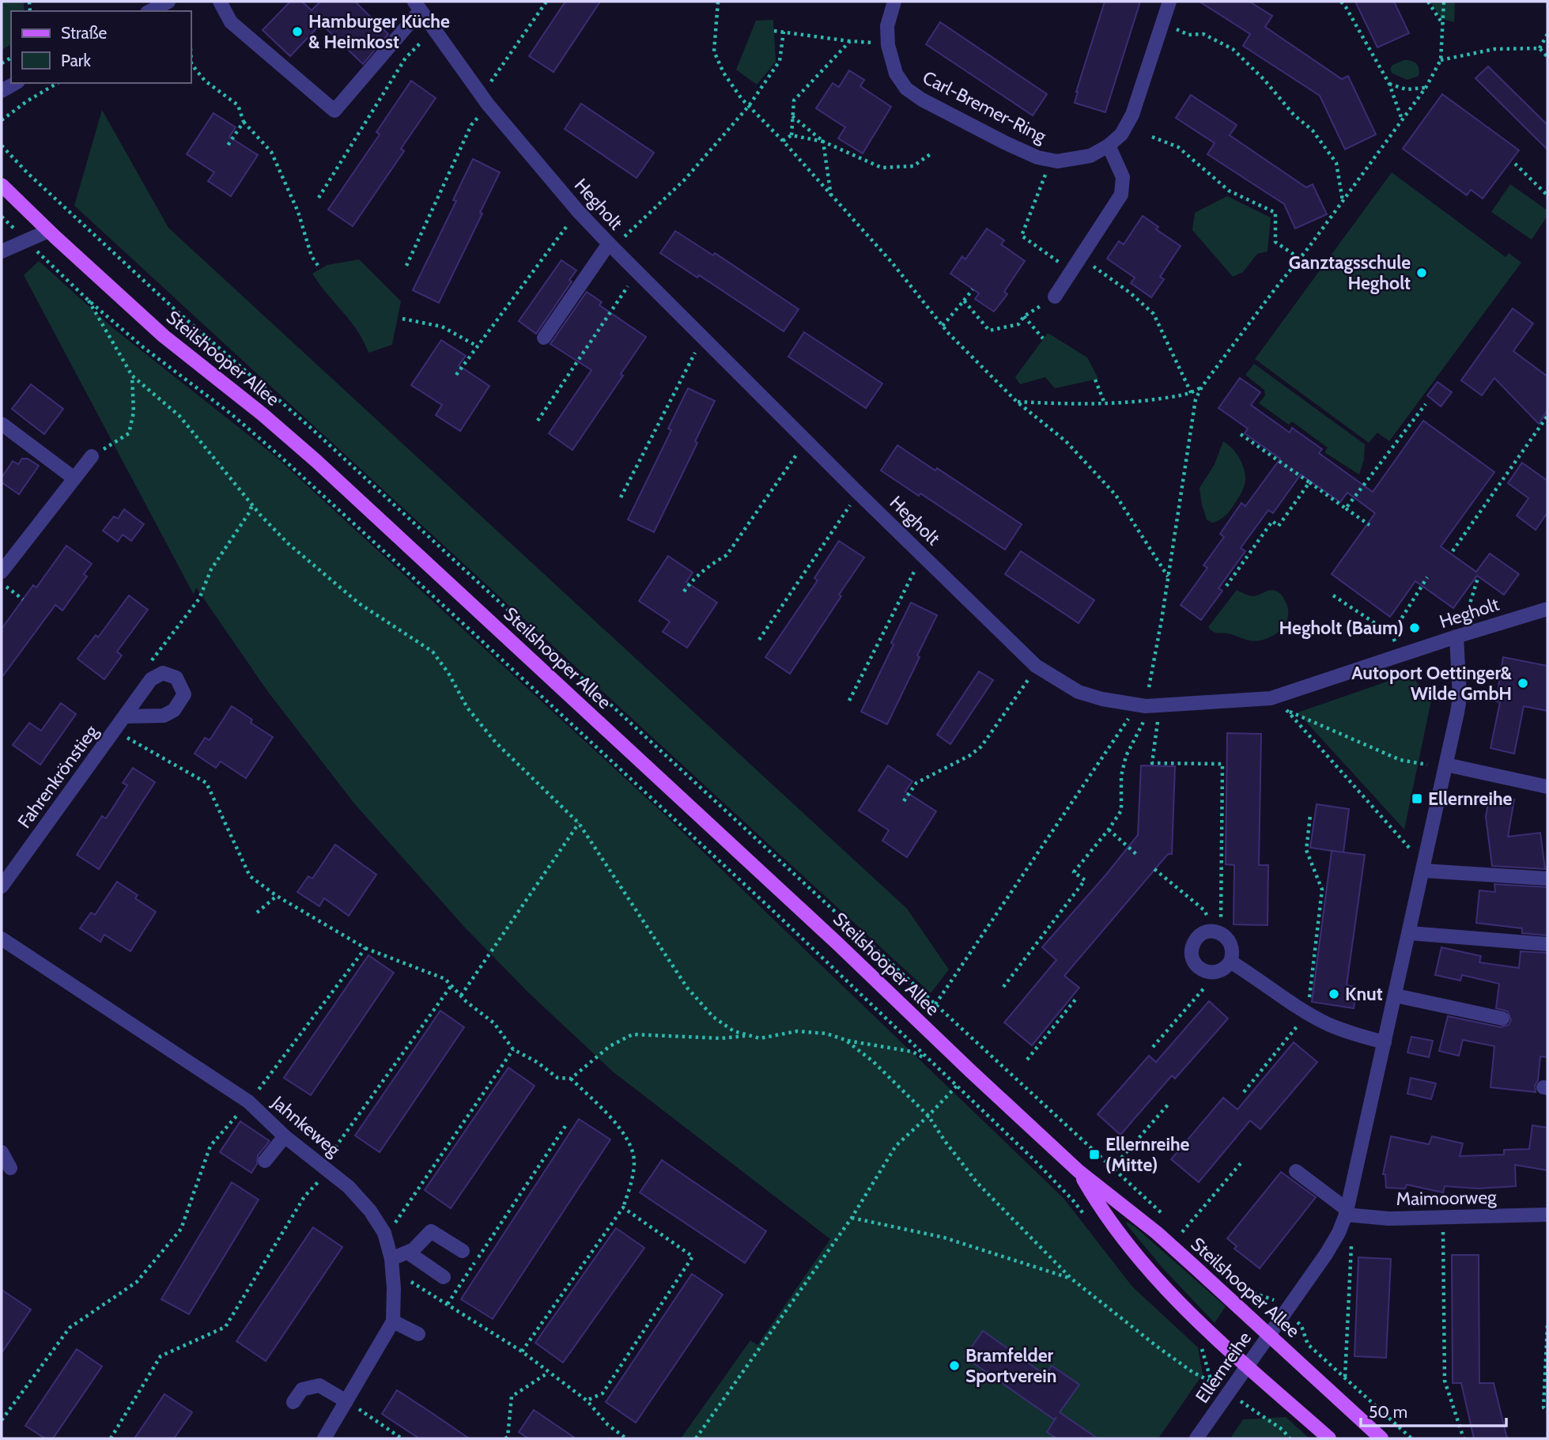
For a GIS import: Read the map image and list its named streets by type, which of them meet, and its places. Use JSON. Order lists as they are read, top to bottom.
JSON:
{
  "streets": {
    "main road": ["Steilshooper Allee"],
    "street": [
      "Carl-Bremer-Ring",
      "Hegholt",
      "Fahrenkrönstieg",
      "Jahnkeweg",
      "Maimoorweg",
      "Ellernreihe"
    ]
  },
  "crossings": [
    ["Hegholt", "Ellernreihe"],
    ["Steilshooper Allee", "Ellernreihe"],
    ["Maimoorweg", "Ellernreihe"]
  ],
  "places": {
    "other": [
      "Hamburger Küche & Heimkost",
      "Ganztagsschule Hegholt",
      "Hegholt (Baum)",
      "Autoport Oettinger& Wilde GmbH",
      "Knut",
      "Bramfelder Sportverein"
    ],
    "transit": ["Ellernreihe", "Ellernreihe (Mitte)"]
  },
  "legend": ["Straße", "Park"],
  "scale_bar": "50 m"
}
